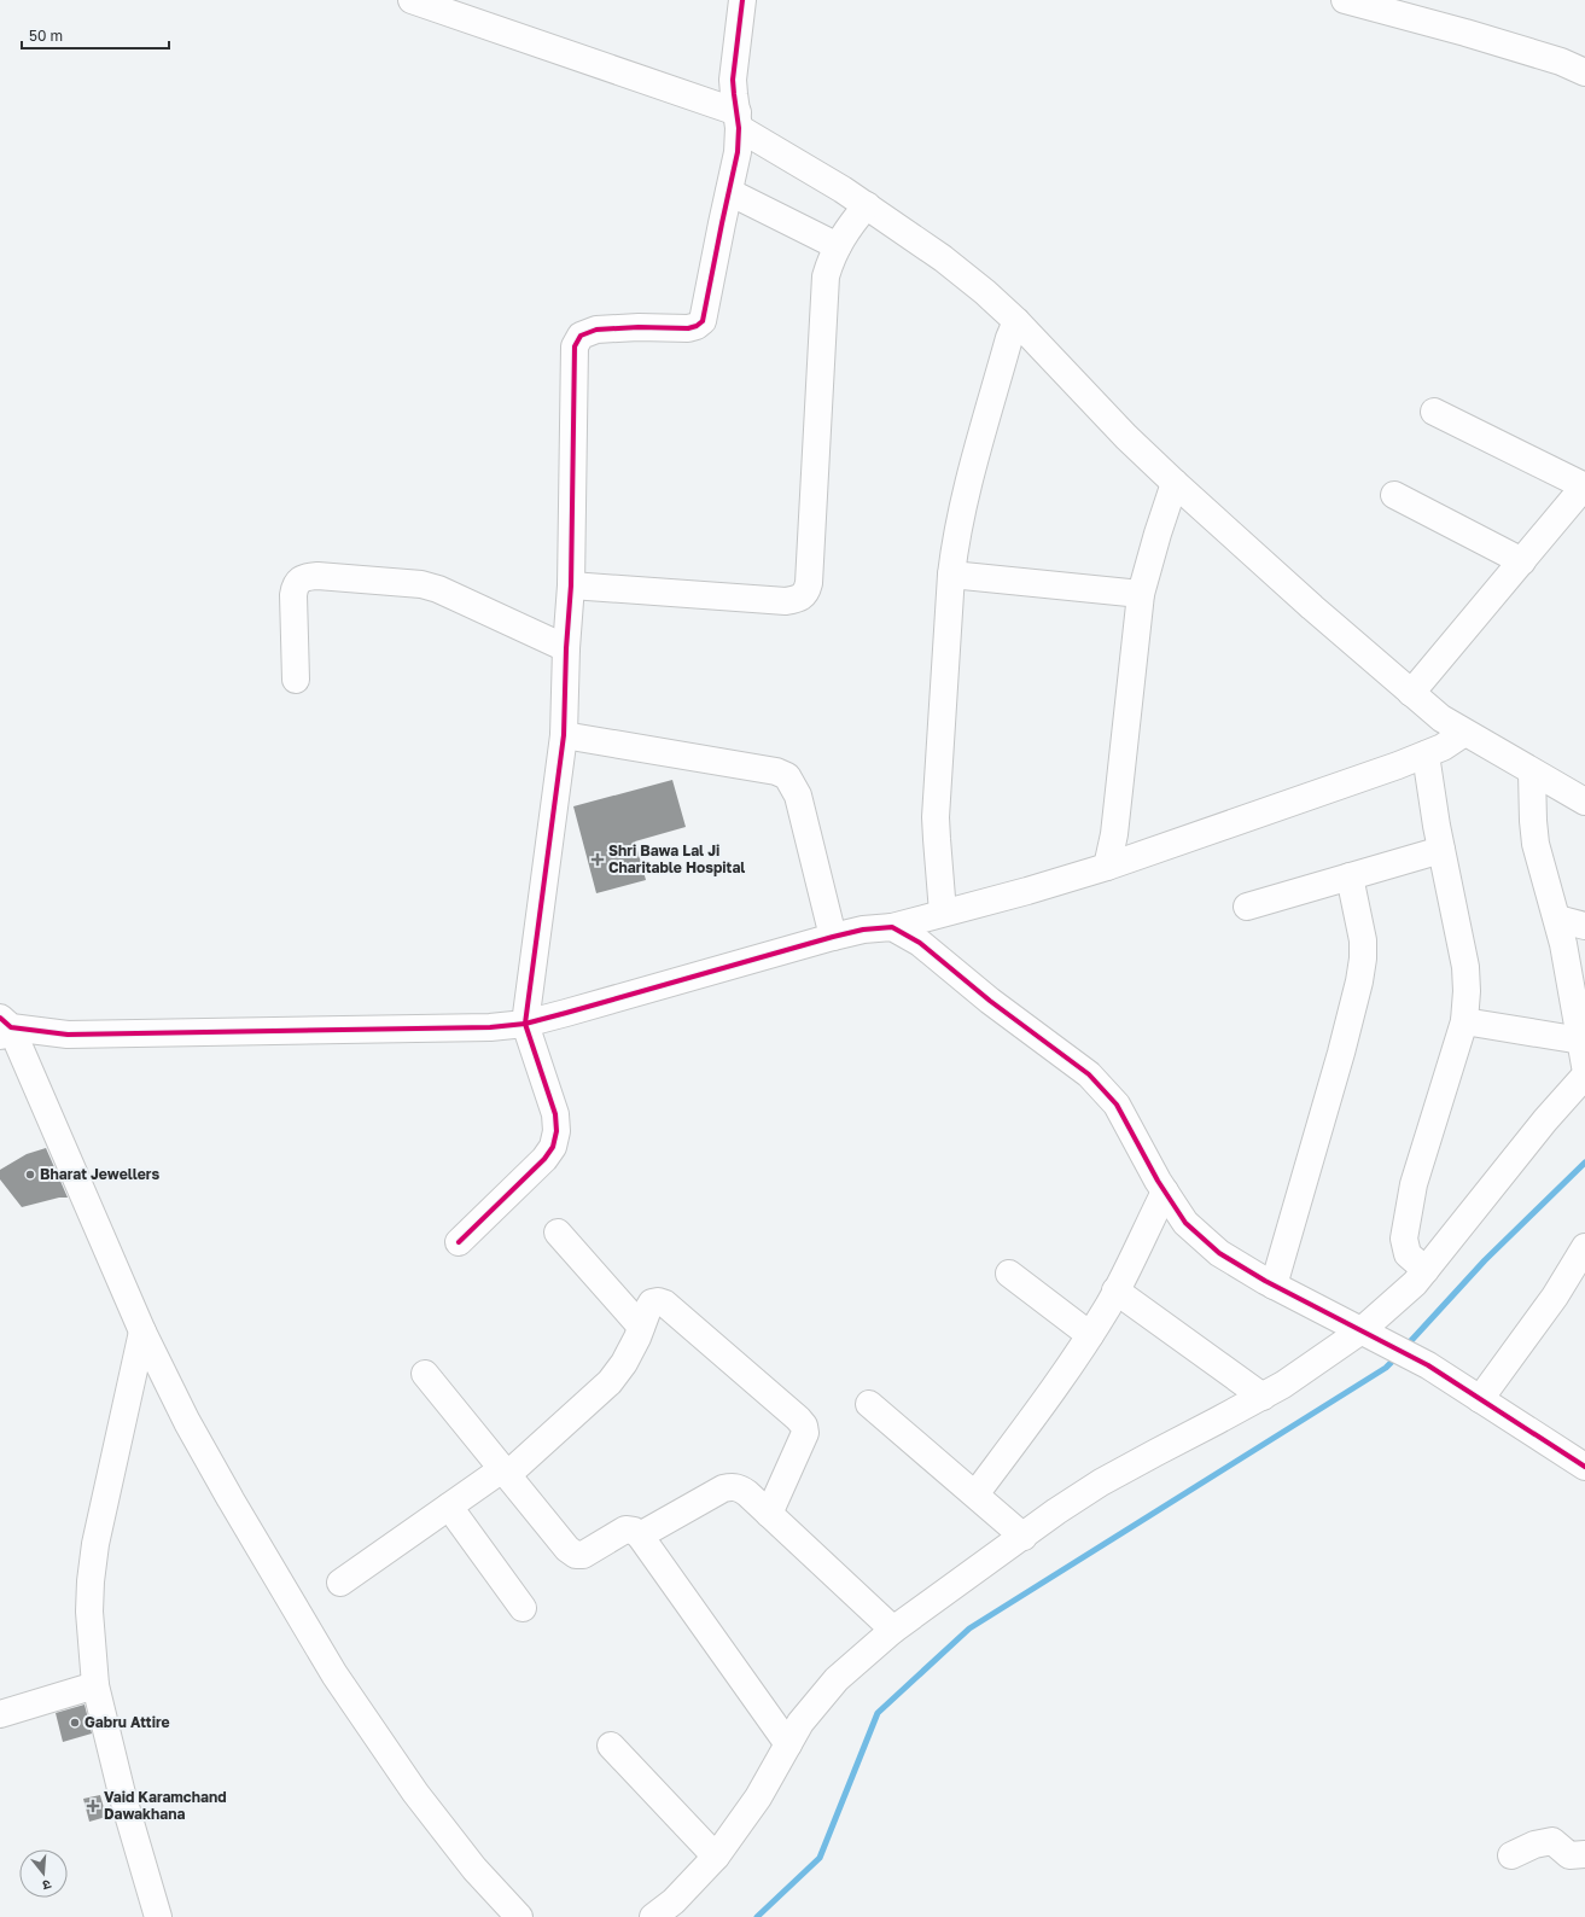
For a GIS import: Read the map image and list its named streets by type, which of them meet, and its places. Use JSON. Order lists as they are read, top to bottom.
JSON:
{
  "places": {
    "health": ["Shri Bawa Lal Ji Charitable Hospital", "Vaid Karamchand Dawakhana"],
    "other": ["Bharat Jewellers", "Gabru Attire"]
  },
  "scale_bar": "50 m",
  "north": "bottom"
}
